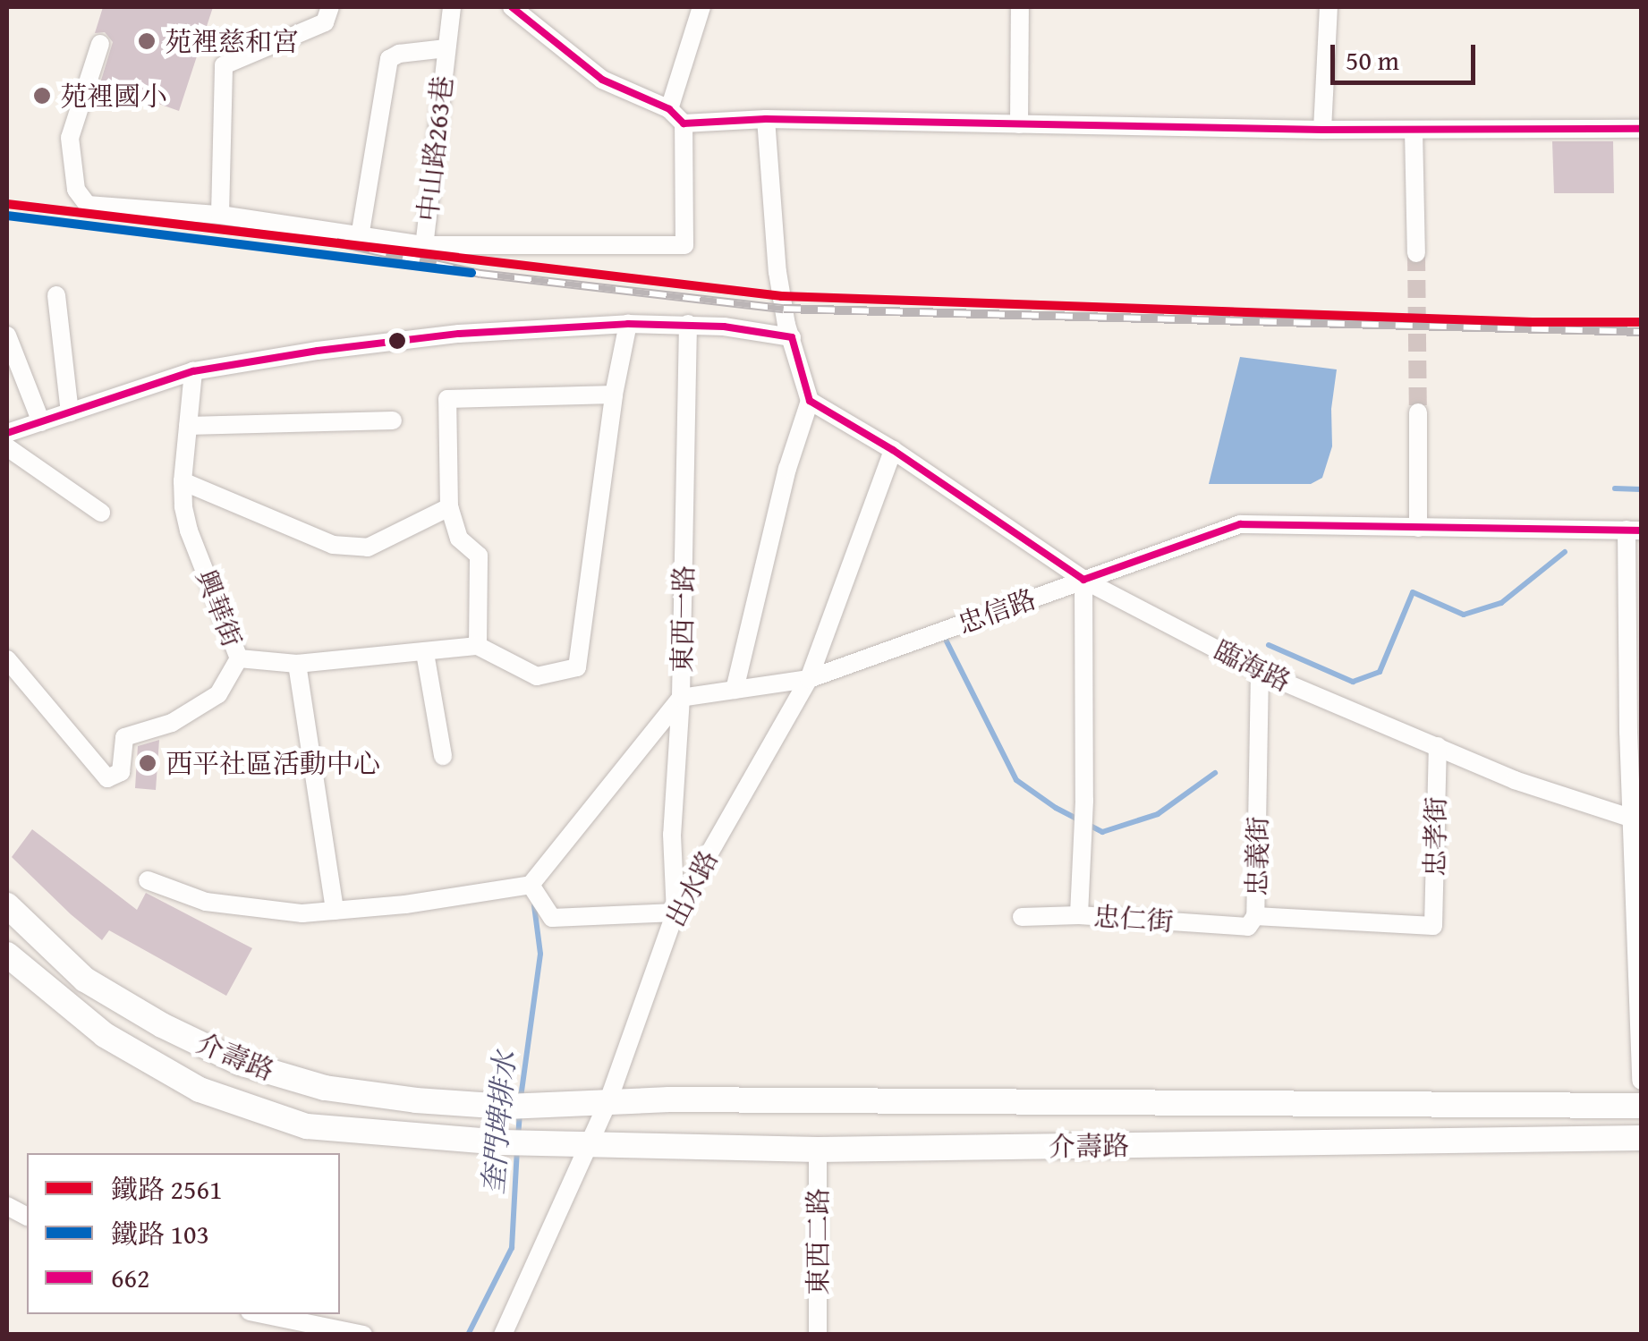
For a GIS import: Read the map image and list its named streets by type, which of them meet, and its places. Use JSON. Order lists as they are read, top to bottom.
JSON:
{
  "streets": {
    "main road": ["介壽路"],
    "street": [
      "中山路263巷",
      "興華街",
      "忠信路",
      "東西一路",
      "臨海路",
      "忠孝街",
      "忠義街",
      "出水路",
      "忠仁街",
      "東西二路"
    ]
  },
  "crossings": [
    ["忠信路", "東西一路"],
    ["忠信路", "臨海路"],
    ["忠信路", "出水路"],
    ["忠信路", "忠仁街"],
    ["東西一路", "出水路"],
    ["臨海路", "忠孝街"],
    ["臨海路", "忠義街"],
    ["臨海路", "出水路"],
    ["臨海路", "忠仁街"],
    ["忠孝街", "忠義街"],
    ["忠義街", "忠仁街"],
    ["出水路", "介壽路"],
    ["介壽路", "東西二路"]
  ],
  "water": ["奎門埤排水"],
  "places": ["苑裡慈和宮", "苑裡國小", "西平社區活動中心"],
  "lines": ["transit line 662", "rail line 2561", "rail line 103"],
  "legend": ["鐵路 2561", "鐵路 103", "662"],
  "scale_bar": "50 m"
}
